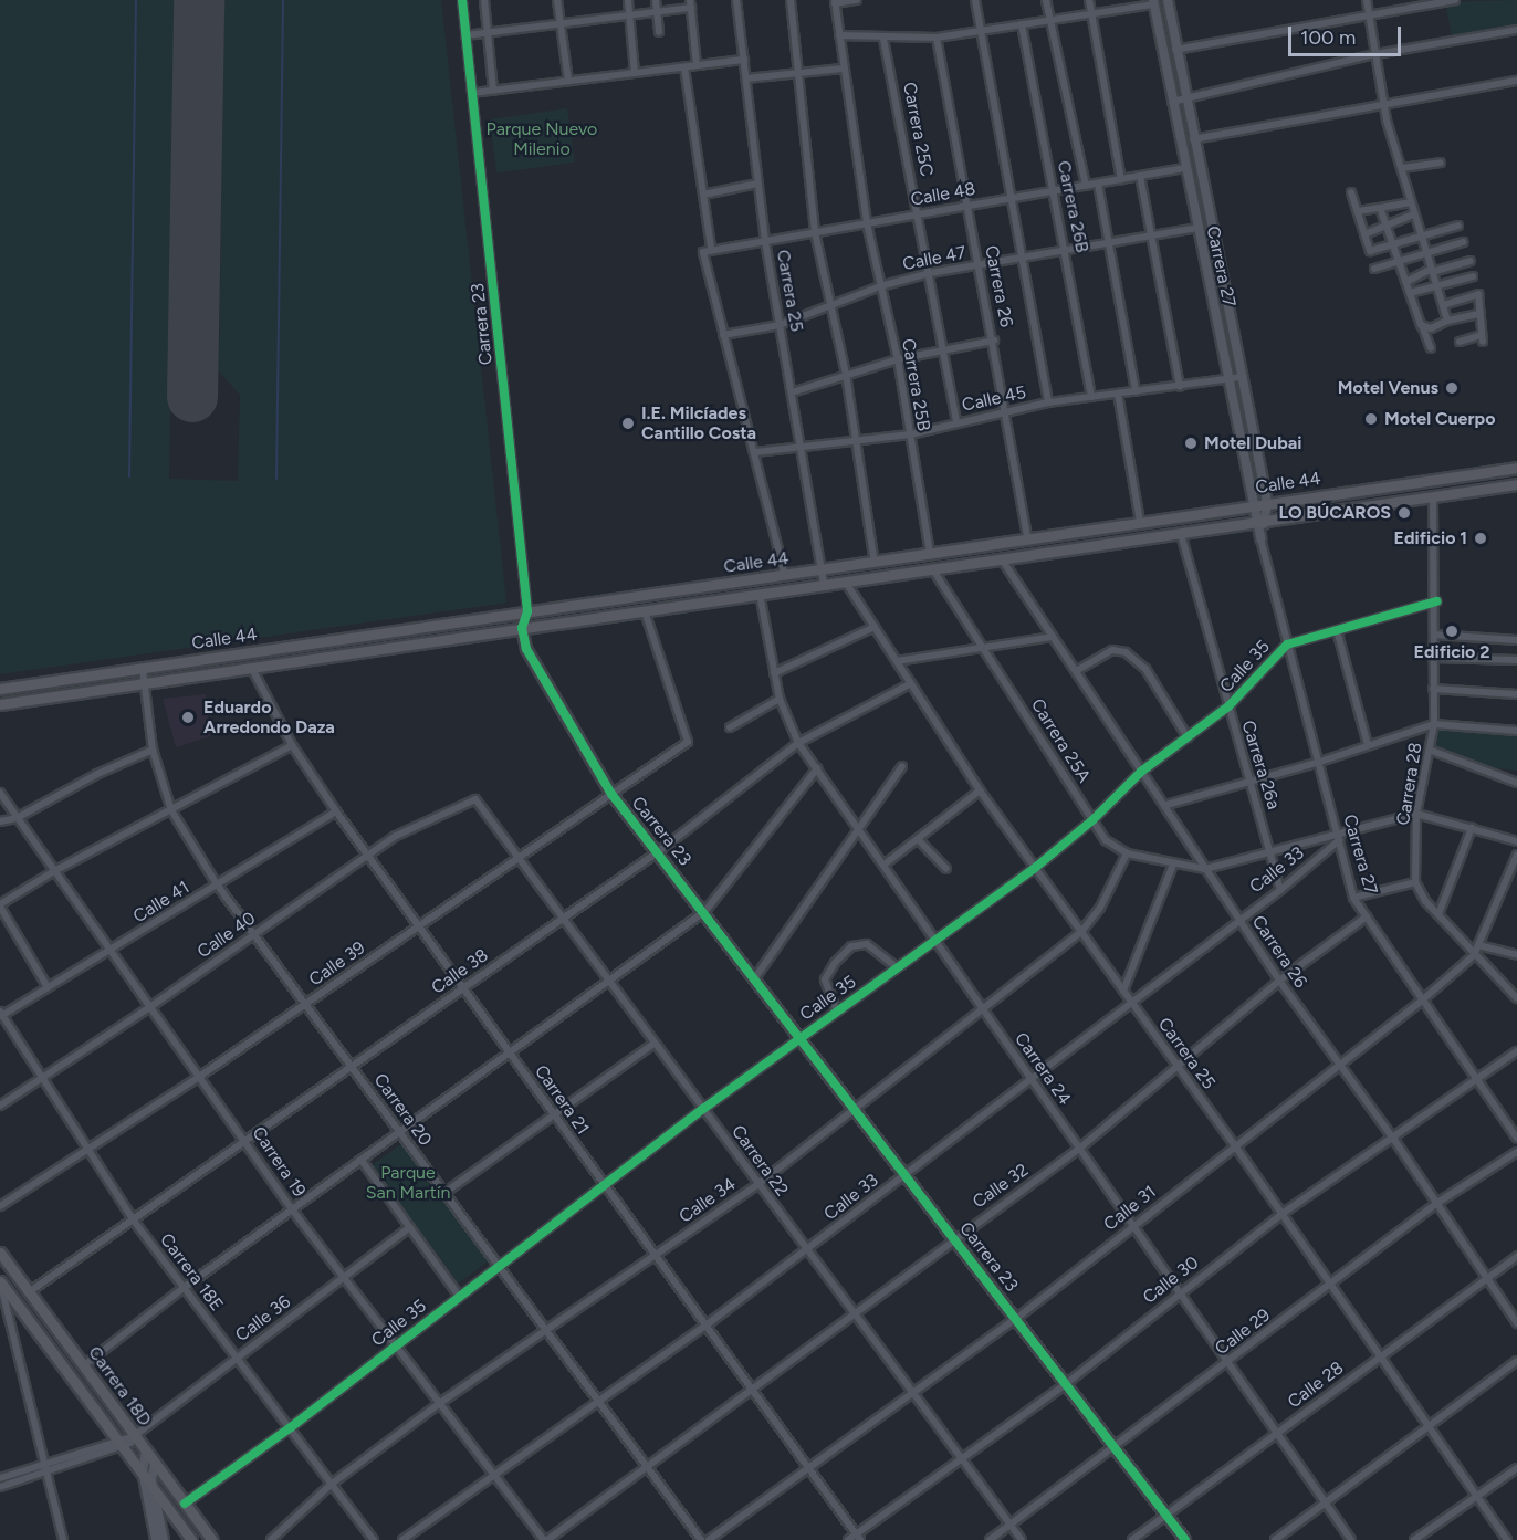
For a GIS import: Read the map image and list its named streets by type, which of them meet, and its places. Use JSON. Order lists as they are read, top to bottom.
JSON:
{
  "streets": {
    "main road": ["Calle 44", "Carrera 18D"],
    "street": [
      "Carrera 25C",
      "Calle 48",
      "Carrera 26B",
      "Calle 47",
      "Carrera 27",
      "Carrera 26",
      "Carrera 25",
      "Carrera 23",
      "Carrera 25B",
      "Calle 45",
      "Calle 35",
      "Carrera 25A",
      "Carrera 26a",
      "Carrera 28",
      "Calle 33",
      "Calle 41",
      "Calle 40",
      "Calle 39",
      "Calle 38",
      "Carrera 24",
      "Carrera 21",
      "Carrera 20",
      "Carrera 22",
      "Carrera 19",
      "Calle 32",
      "Calle 34",
      "Calle 31",
      "Carrera 18E",
      "Calle 30",
      "Calle 36",
      "Calle 29",
      "Calle 28"
    ]
  },
  "crossings": [
    ["Carrera 25C", "Calle 48"],
    ["Carrera 25C", "Calle 47"],
    ["Carrera 25C", "Calle 45"],
    ["Calle 48", "Carrera 26B"],
    ["Calle 48", "Carrera 27"],
    ["Calle 48", "Carrera 26"],
    ["Calle 48", "Carrera 25"],
    ["Calle 48", "Carrera 25B"],
    ["Carrera 26B", "Calle 47"],
    ["Carrera 26B", "Calle 45"],
    ["Calle 47", "Carrera 27"],
    ["Calle 47", "Carrera 26"],
    ["Calle 47", "Carrera 25"],
    ["Calle 47", "Carrera 25B"],
    ["Carrera 27", "Calle 45"],
    ["Carrera 27", "Calle 44"],
    ["Carrera 27", "Calle 35"],
    ["Carrera 27", "Carrera 25A"],
    ["Carrera 27", "Calle 33"],
    ["Carrera 27", "Calle 32"],
    ["Carrera 27", "Calle 31"],
    ["Carrera 27", "Calle 30"],
    ["Carrera 26", "Calle 45"],
    ["Carrera 26", "Calle 44"],
    ["Carrera 26", "Calle 35"],
    ["Carrera 26", "Carrera 25A"],
    ["Carrera 26", "Calle 33"],
    ["Carrera 26", "Calle 32"],
    ["Carrera 26", "Calle 31"],
    ["Carrera 26", "Calle 30"],
    ["Carrera 26", "Calle 29"],
    ["Carrera 26", "Calle 28"],
    ["Carrera 25", "Calle 45"],
    ["Carrera 25", "Calle 44"],
    ["Carrera 25", "Calle 35"],
    ["Carrera 25", "Calle 33"],
    ["Carrera 25", "Calle 38"],
    ["Carrera 25", "Calle 32"],
    ["Carrera 25", "Calle 34"],
    ["Carrera 25", "Calle 31"],
    ["Carrera 25", "Calle 30"],
    ["Carrera 25", "Calle 29"],
    ["Carrera 25", "Calle 28"],
    ["Carrera 23", "Calle 44"],
    ["Carrera 23", "Calle 35"],
    ["Carrera 23", "Calle 33"],
    ["Carrera 23", "Calle 39"],
    ["Carrera 23", "Calle 38"],
    ["Carrera 23", "Calle 32"],
    ["Carrera 23", "Calle 34"],
    ["Carrera 23", "Calle 31"],
    ["Carrera 23", "Calle 30"],
    ["Carrera 23", "Calle 29"],
    ["Carrera 23", "Calle 28"],
    ["Carrera 25B", "Calle 45"],
    ["Carrera 25B", "Calle 44"],
    ["Calle 44", "Carrera 25A"],
    ["Calle 44", "Carrera 26a"],
    ["Calle 44", "Carrera 28"],
    ["Calle 44", "Calle 39"],
    ["Calle 44", "Carrera 24"],
    ["Calle 44", "Carrera 21"],
    ["Calle 44", "Carrera 20"],
    ["Calle 35", "Carrera 25A"],
    ["Calle 35", "Carrera 26a"],
    ["Calle 35", "Carrera 28"],
    ["Calle 35", "Carrera 24"],
    ["Calle 35", "Carrera 21"],
    ["Calle 35", "Carrera 20"],
    ["Calle 35", "Carrera 22"],
    ["Calle 35", "Carrera 19"],
    ["Calle 35", "Carrera 18E"],
    ["Calle 35", "Carrera 18D"],
    ["Carrera 25A", "Carrera 26a"],
    ["Carrera 25A", "Calle 33"],
    ["Carrera 25A", "Calle 34"],
    ["Carrera 26a", "Calle 33"],
    ["Carrera 28", "Calle 33"],
    ["Calle 33", "Carrera 24"],
    ["Calle 33", "Carrera 21"],
    ["Calle 33", "Carrera 20"],
    ["Calle 33", "Carrera 22"],
    ["Calle 33", "Carrera 19"],
    ["Calle 41", "Carrera 21"],
    ["Calle 41", "Carrera 20"],
    ["Calle 41", "Carrera 19"],
    ["Calle 41", "Carrera 18E"],
    ["Calle 40", "Carrera 21"],
    ["Calle 40", "Carrera 20"],
    ["Calle 40", "Carrera 22"],
    ["Calle 40", "Carrera 19"],
    ["Calle 40", "Carrera 18E"],
    ["Calle 39", "Carrera 21"],
    ["Calle 39", "Carrera 20"],
    ["Calle 39", "Carrera 22"],
    ["Calle 39", "Carrera 19"],
    ["Calle 39", "Carrera 18E"],
    ["Calle 38", "Carrera 24"],
    ["Calle 38", "Carrera 21"],
    ["Calle 38", "Carrera 20"],
    ["Calle 38", "Carrera 22"],
    ["Calle 38", "Carrera 19"],
    ["Calle 38", "Carrera 18E"],
    ["Calle 38", "Carrera 18D"],
    ["Carrera 24", "Calle 32"],
    ["Carrera 24", "Calle 34"],
    ["Carrera 24", "Calle 31"],
    ["Carrera 24", "Calle 30"],
    ["Carrera 24", "Calle 29"],
    ["Carrera 24", "Calle 28"],
    ["Carrera 21", "Calle 32"],
    ["Carrera 21", "Calle 34"],
    ["Carrera 21", "Calle 31"],
    ["Carrera 21", "Calle 30"],
    ["Carrera 20", "Calle 32"],
    ["Carrera 20", "Calle 34"],
    ["Carrera 22", "Calle 32"],
    ["Carrera 22", "Calle 34"],
    ["Carrera 22", "Calle 31"],
    ["Carrera 22", "Calle 30"],
    ["Carrera 22", "Calle 29"],
    ["Carrera 19", "Calle 32"],
    ["Carrera 19", "Calle 34"],
    ["Carrera 19", "Calle 36"],
    ["Calle 34", "Carrera 18E"],
    ["Carrera 18E", "Calle 36"],
    ["Calle 36", "Carrera 18D"]
  ],
  "parks": ["Parque Nuevo Milenio", "Parque San Martín"],
  "places": [
    "Motel Venus",
    "Motel Cuerpo",
    "I.E. Milcíades Cantillo Costa",
    "Motel Dubai",
    "LO BÚCAROS",
    "Edificio 1",
    "Edificio 2",
    "Eduardo Arredondo Daza"
  ],
  "scale_bar": "100 m"
}
